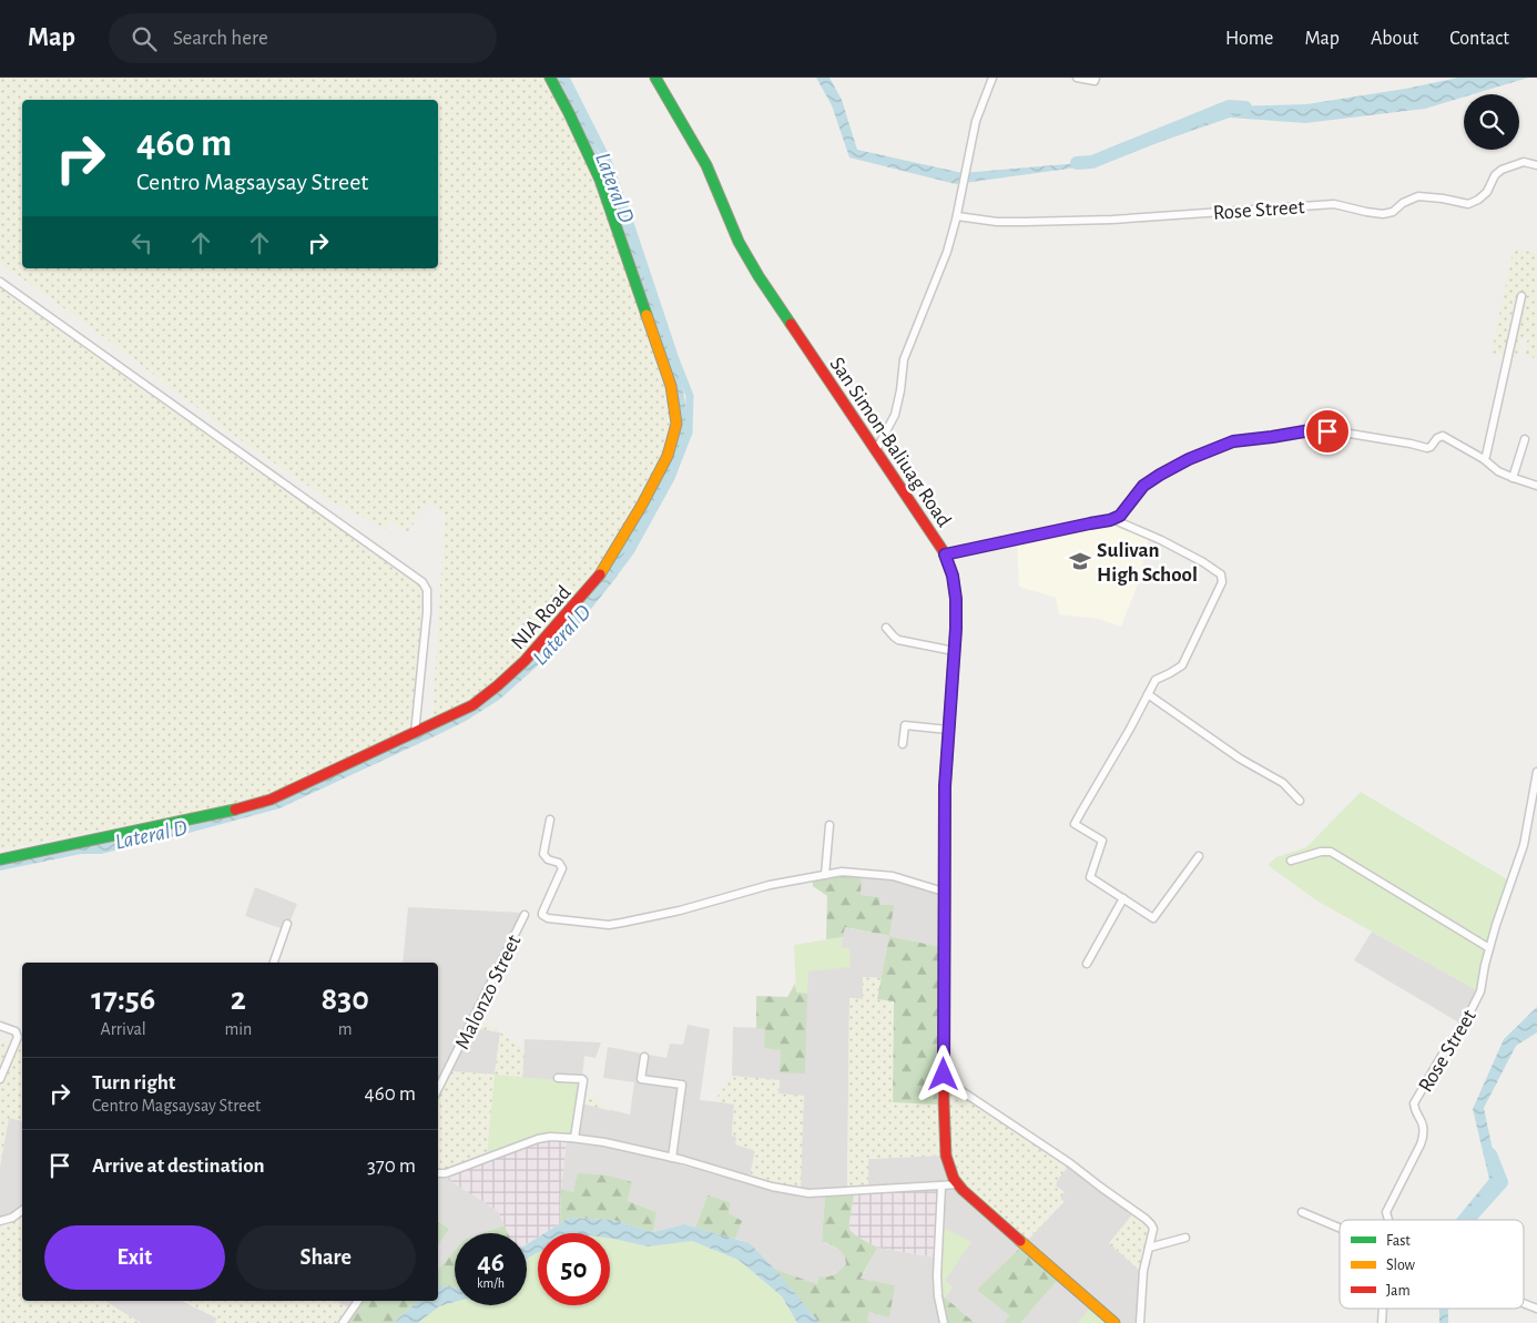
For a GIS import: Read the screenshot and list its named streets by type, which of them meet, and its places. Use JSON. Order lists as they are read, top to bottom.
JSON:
{
  "streets": {
    "main road": ["San Simon-Baliuag Road", "NIA Road"],
    "street": ["Rose Street", "Malonzo Street"]
  },
  "water": ["Lateral D"],
  "places": {
    "school or university": ["Sulivan High School"]
  },
  "legend": ["Fast", "Slow", "Jam"],
  "page": {
    "header": "Map",
    "search": "Search here",
    "nav": [
      "Home",
      "Map",
      "About",
      "Contact"
    ],
    "turn": ["460 m", "Centro Magsaysay Street"],
    "eta": [
      "17:56",
      "Arrival",
      "2",
      "min",
      "830",
      "m"
    ],
    "list": [
      {
        "name": "Turn right",
        "note": "Centro Magsaysay Street",
        "value": "460 m"
      },
      {
        "name": "Arrive at destination",
        "value": "370 m"
      }
    ],
    "buttons": ["Exit", "Share"],
    "speed": "46 km/h",
    "limit": "50"
  }
}
